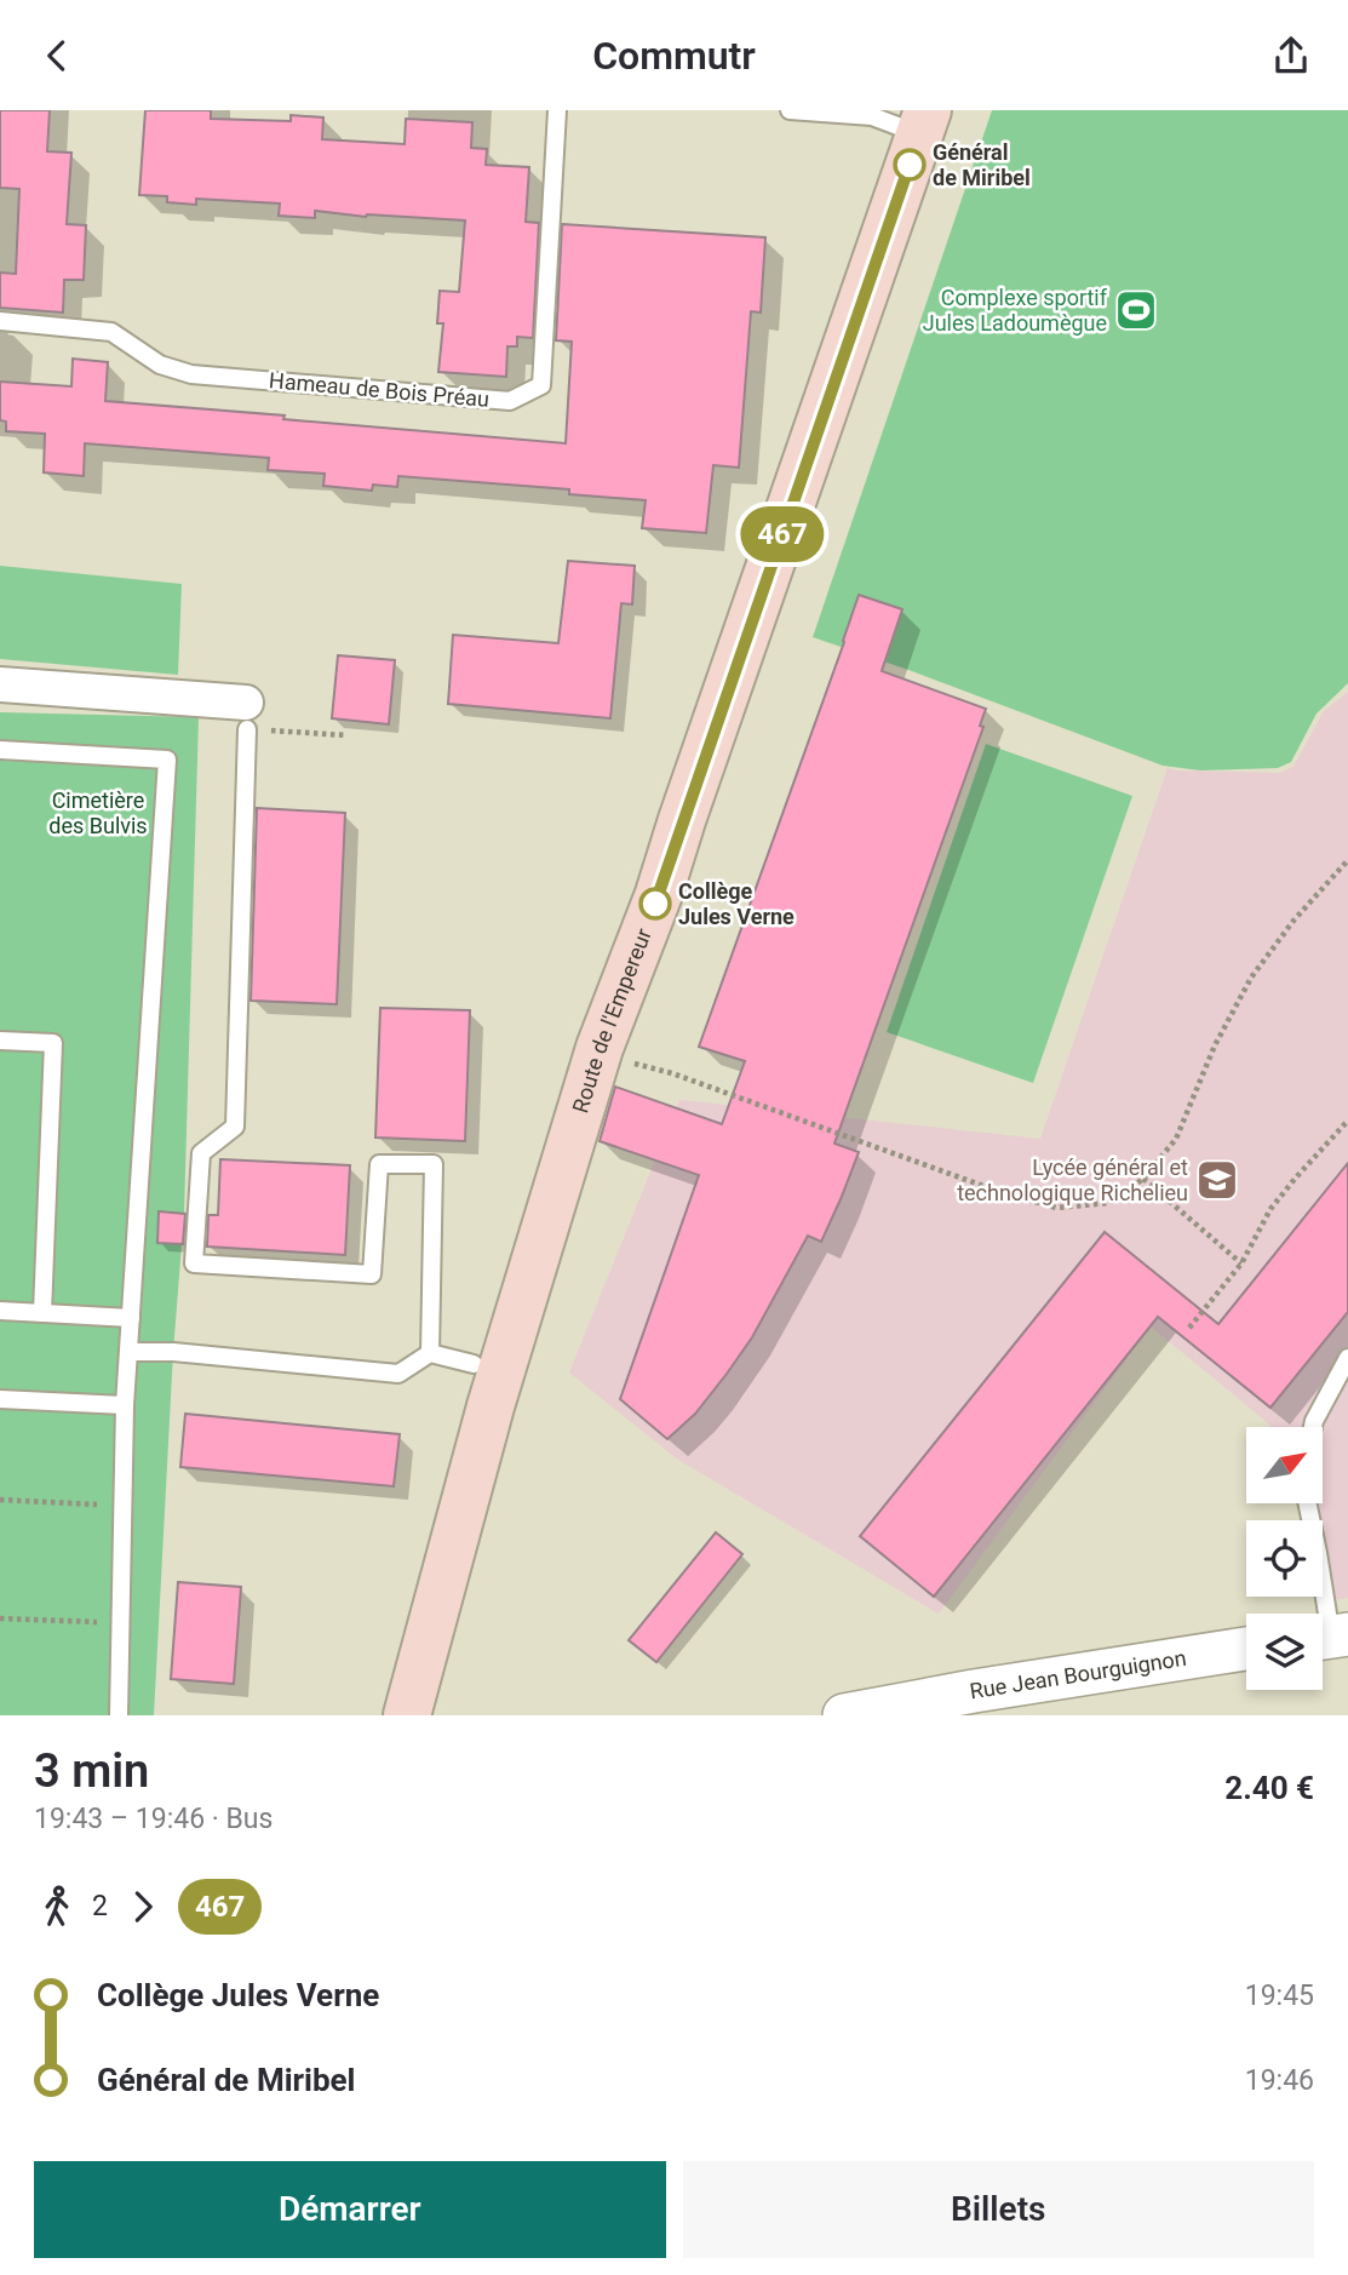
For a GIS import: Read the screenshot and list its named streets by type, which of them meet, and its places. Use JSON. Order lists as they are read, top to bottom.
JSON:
{
  "streets": {
    "main road": ["Route de l'Empereur"],
    "street": ["Rue Jean Bourguignon"],
    "lane": ["Hameau de Bois Préau"]
  },
  "parks": ["Cimetière des Bulvis"],
  "places": {
    "other": ["Général de Miribel", "Collège Jules Verne"],
    "sports": ["Complexe sportif Jules Ladoumègue"],
    "school or university": ["Lycée général et technologique Richelieu"]
  },
  "lines": ["bus line 467"],
  "north": "top right",
  "page": {
    "header": "Commutr",
    "on_map": "467",
    "heading": ["3 min", "19:43 – 19:46 · Bus", "2.40 €"],
    "legs": ["2", "467"],
    "list": [
      {
        "name": "Collège Jules Verne",
        "value": "19:45"
      },
      {
        "name": "Général de Miribel",
        "value": "19:46"
      }
    ],
    "buttons": ["Démarrer", "Billets"]
  }
}
